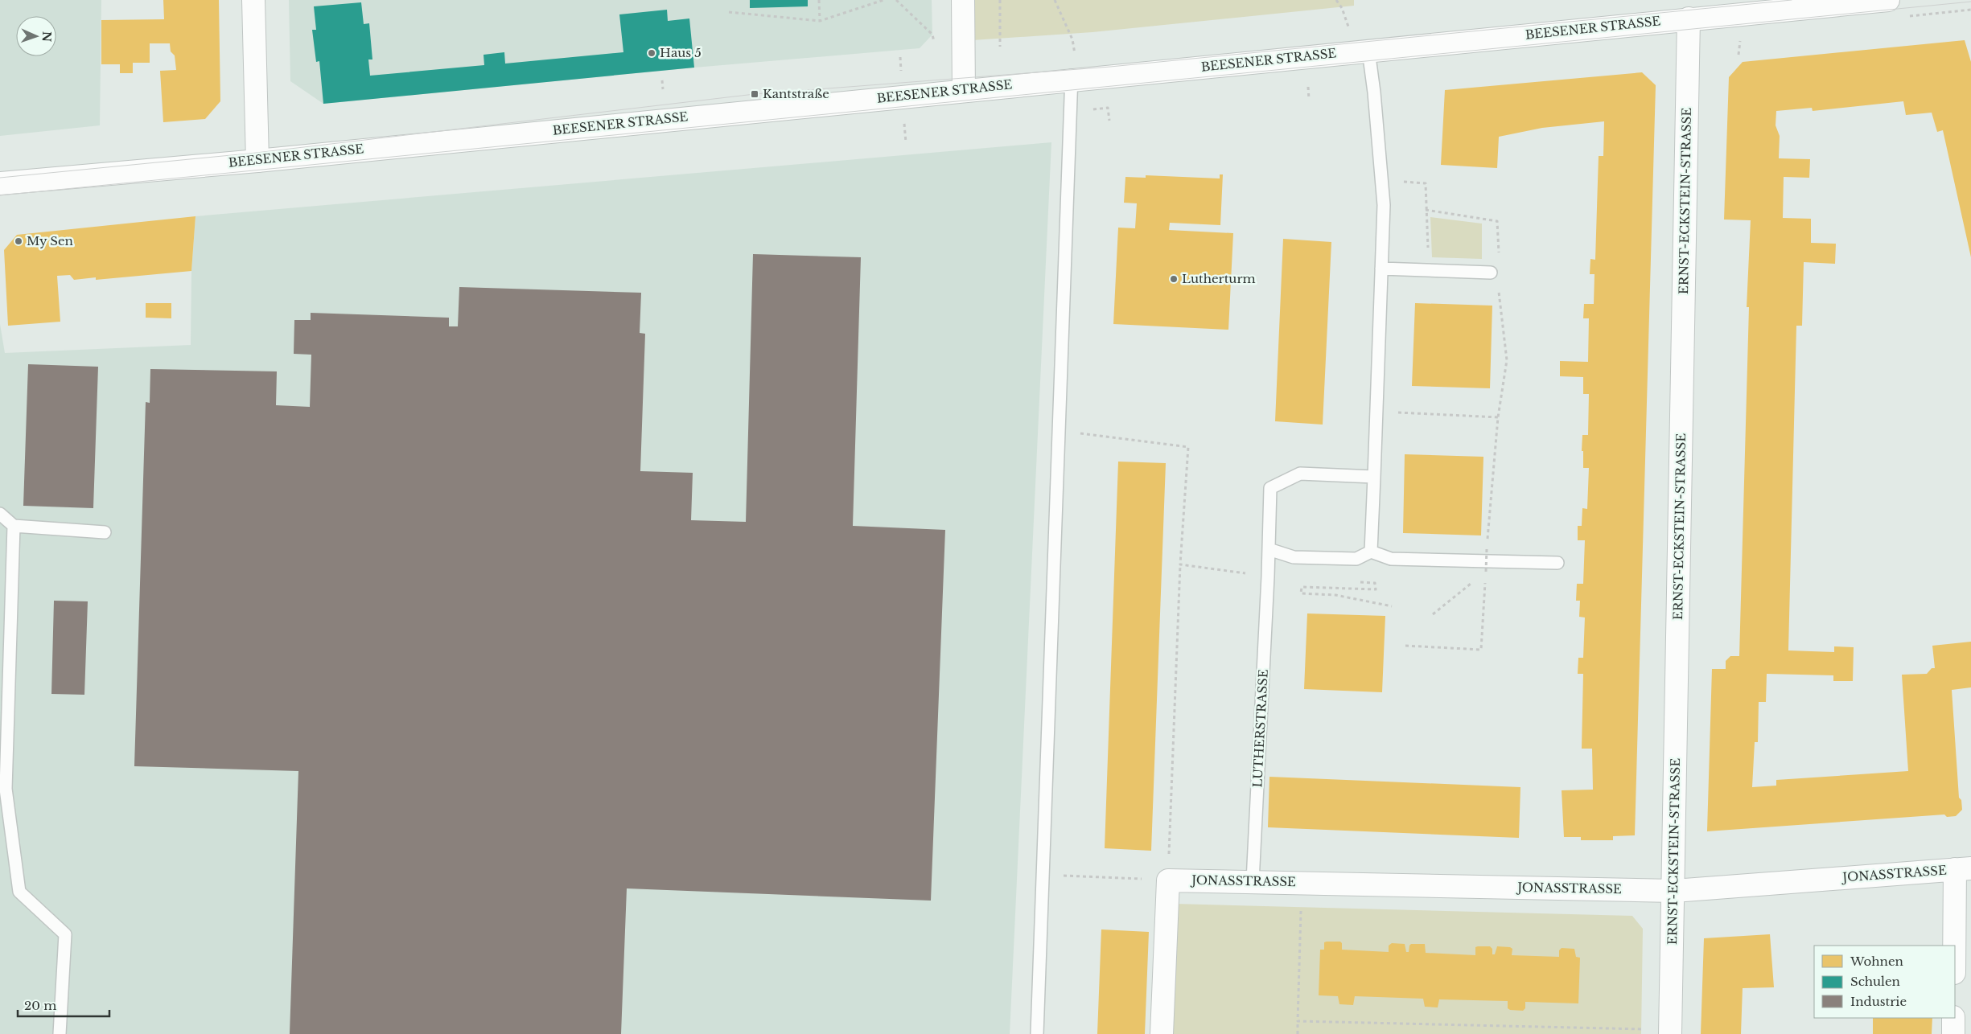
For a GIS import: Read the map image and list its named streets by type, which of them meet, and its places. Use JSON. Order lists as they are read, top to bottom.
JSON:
{
  "streets": {
    "street": ["BEESENER STRASSE", "ERNST-ECKSTEIN-STRASSE", "JONASSTRASSE"],
    "lane": ["LUTHERSTRASSE"]
  },
  "crossings": [
    ["BEESENER STRASSE", "ERNST-ECKSTEIN-STRASSE"],
    ["ERNST-ECKSTEIN-STRASSE", "JONASSTRASSE"],
    ["LUTHERSTRASSE", "JONASSTRASSE"]
  ],
  "places": {
    "other": ["Haus 5", "My Sen", "Lutherturm"],
    "transit": ["Kantstraße"]
  },
  "legend": ["Wohnen", "Schulen", "Industrie"],
  "scale_bar": "20 m",
  "north": "right"
}
